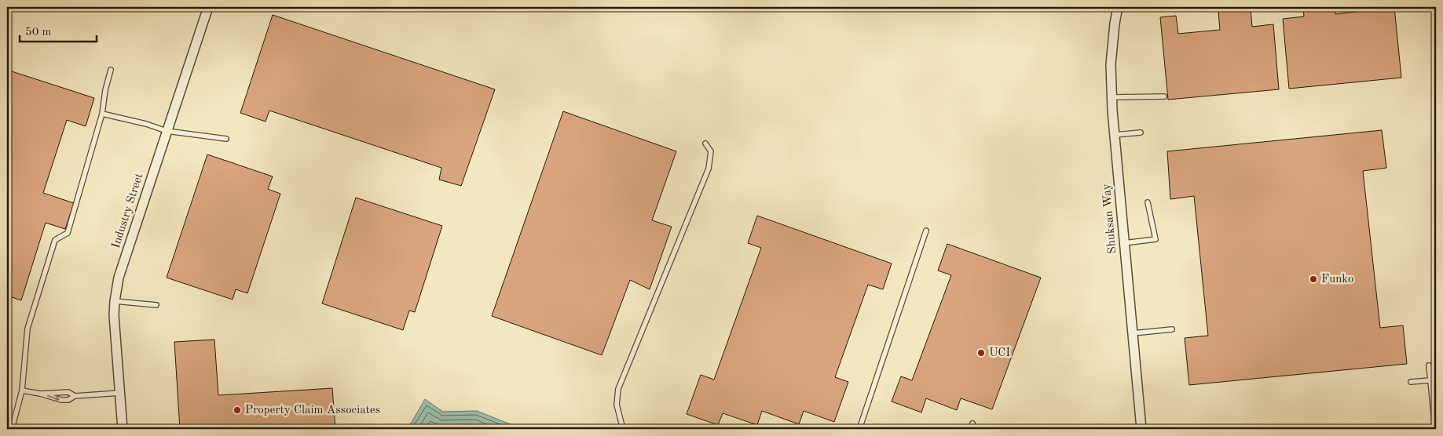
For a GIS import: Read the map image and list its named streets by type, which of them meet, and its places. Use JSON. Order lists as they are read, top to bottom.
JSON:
{
  "streets": {
    "street": ["Industry Street", "Shuksan Way"]
  },
  "places": ["Funko", "UCI", "Property Claim Associates"],
  "scale_bar": "50 m"
}
